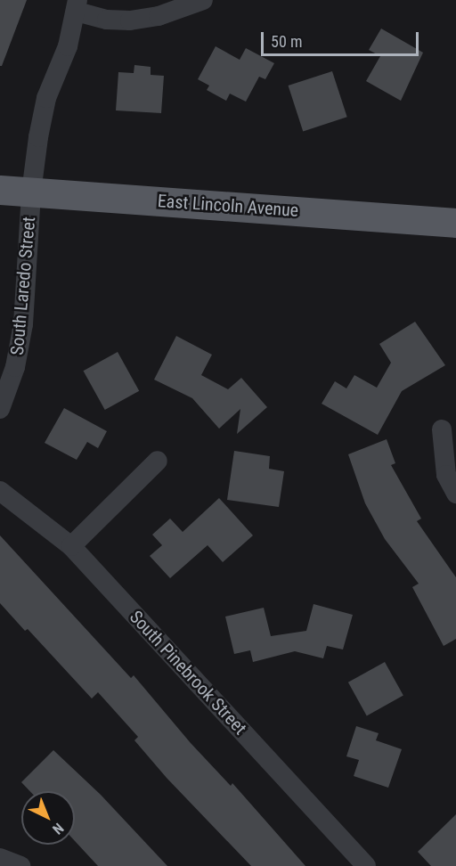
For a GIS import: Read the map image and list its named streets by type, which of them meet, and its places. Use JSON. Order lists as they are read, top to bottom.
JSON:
{
  "streets": {
    "main road": ["East Lincoln Avenue"],
    "street": ["South Laredo Street", "South Pinebrook Street"]
  },
  "crossings": [
    ["East Lincoln Avenue", "South Laredo Street"]
  ],
  "scale_bar": "50 m",
  "north": "bottom right"
}
